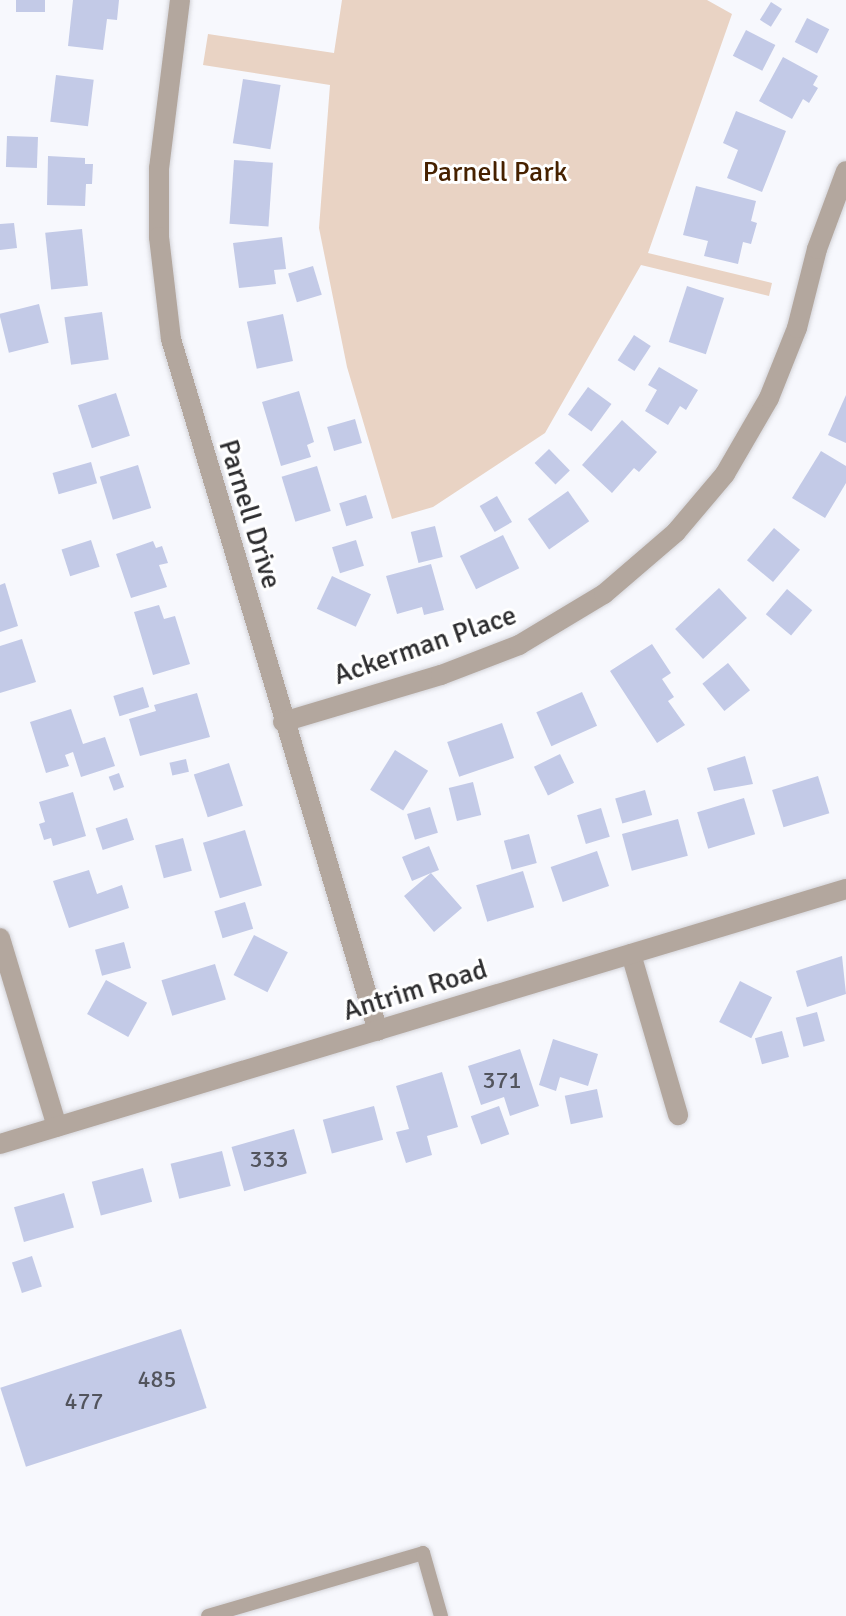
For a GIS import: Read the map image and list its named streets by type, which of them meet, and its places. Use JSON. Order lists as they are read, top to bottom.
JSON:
{
  "streets": {
    "street": ["Parnell Drive", "Ackerman Place", "Antrim Road"]
  },
  "crossings": [
    ["Parnell Drive", "Ackerman Place"],
    ["Parnell Drive", "Antrim Road"]
  ],
  "parks": ["Parnell Park"],
  "house_numbers": [
    "371",
    "333",
    "485",
    "477"
  ]
}
